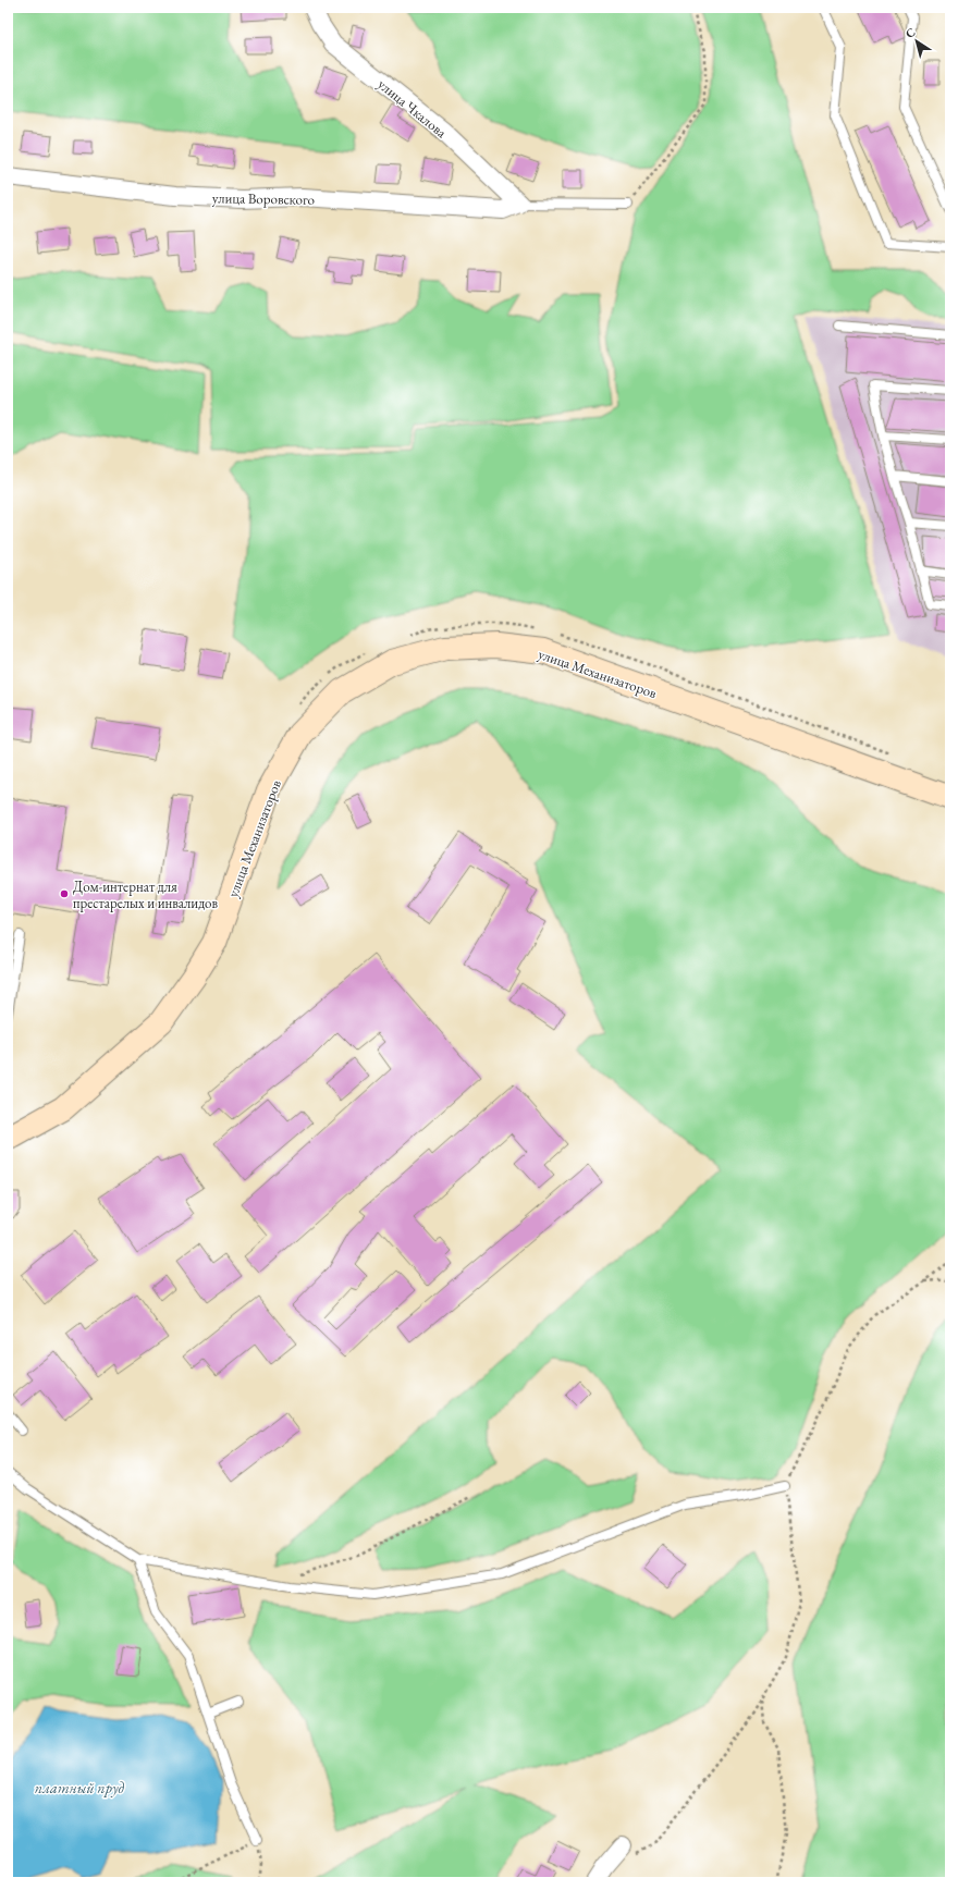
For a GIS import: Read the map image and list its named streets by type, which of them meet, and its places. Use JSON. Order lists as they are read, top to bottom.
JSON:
{
  "streets": {
    "main road": ["улица Механизаторов"],
    "street": ["улица Чкалова", "улица Воровского"]
  },
  "crossings": [
    ["улица Чкалова", "улица Воровского"]
  ],
  "water": ["платный пруд"],
  "places": ["Дом-интернат для престарелых и инвалидов"],
  "north": "top left"
}
